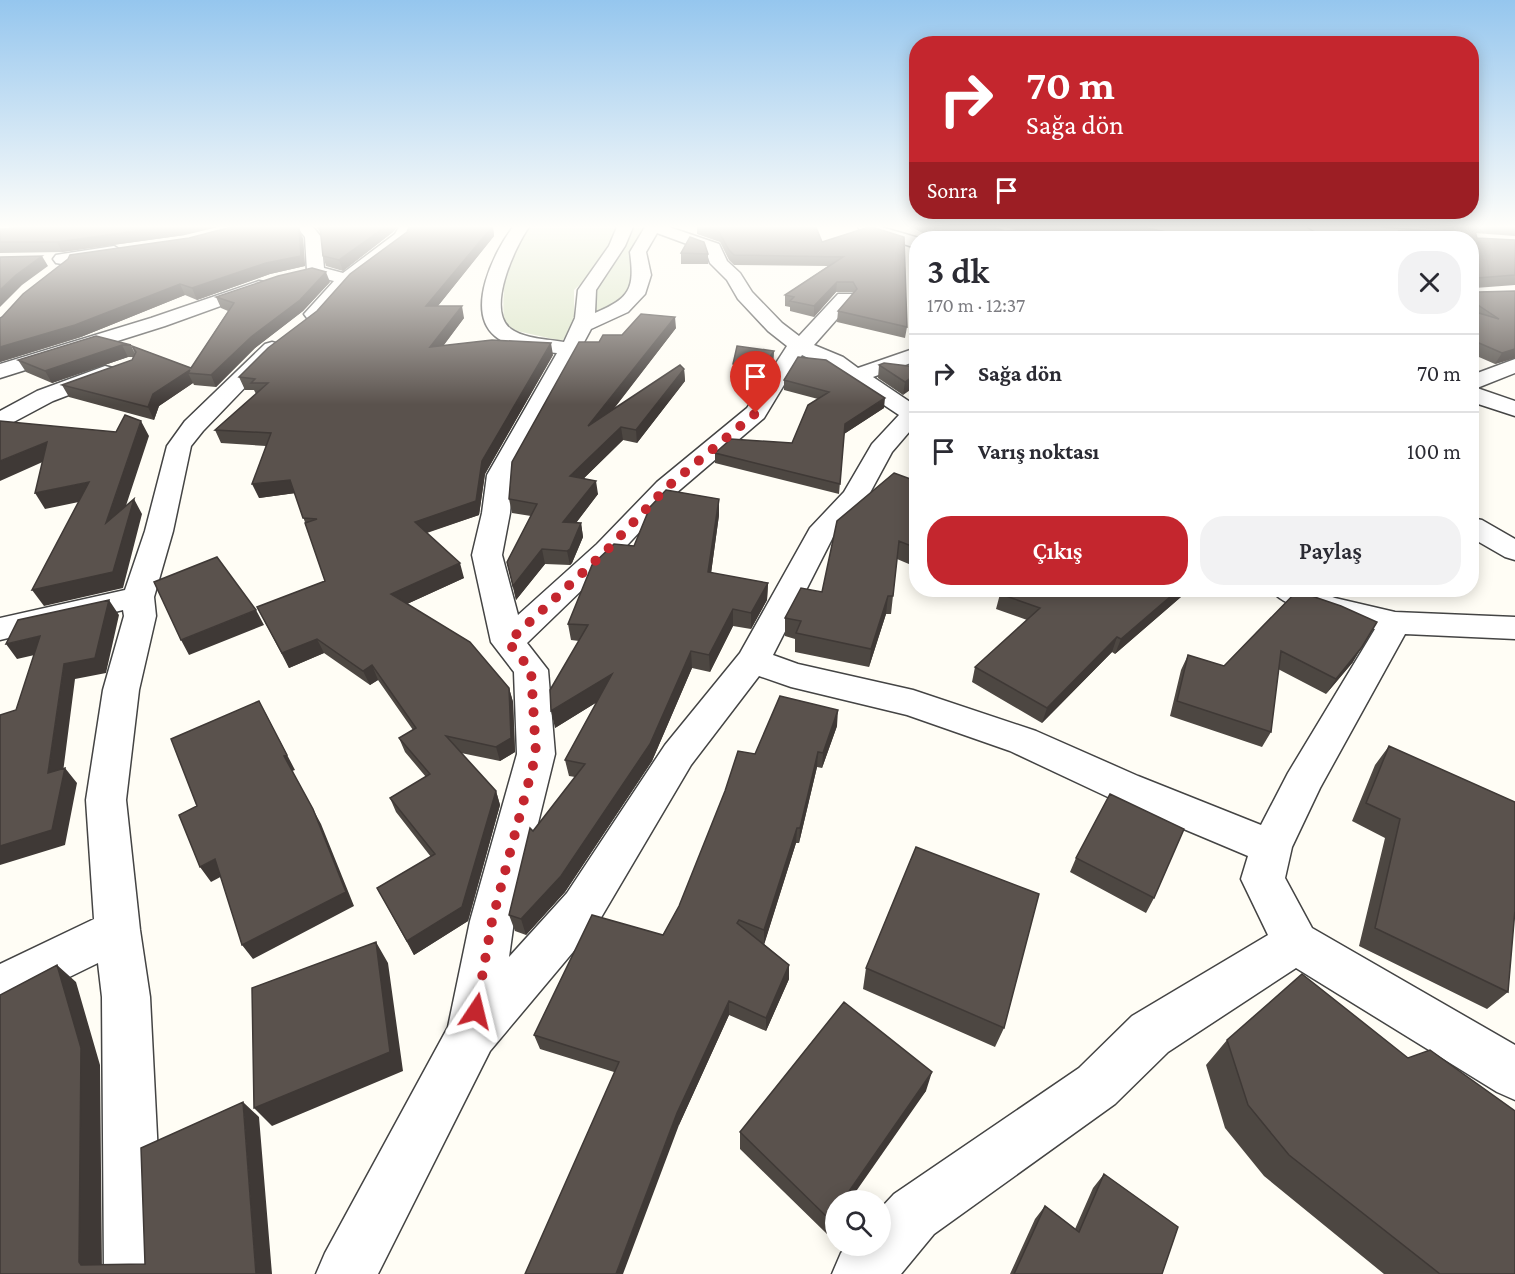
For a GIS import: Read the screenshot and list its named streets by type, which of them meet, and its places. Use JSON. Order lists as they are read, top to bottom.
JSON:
{
  "page": {
    "turn": ["70 m", "Sağa dön"],
    "then": "Sonra",
    "heading": ["3 dk", "170 m · 12:37"],
    "list": [
      {
        "name": "Sağa dön",
        "value": "70 m"
      },
      {
        "name": "Varış noktası",
        "value": "100 m"
      }
    ],
    "buttons": ["Çıkış", "Paylaş"]
  }
}
